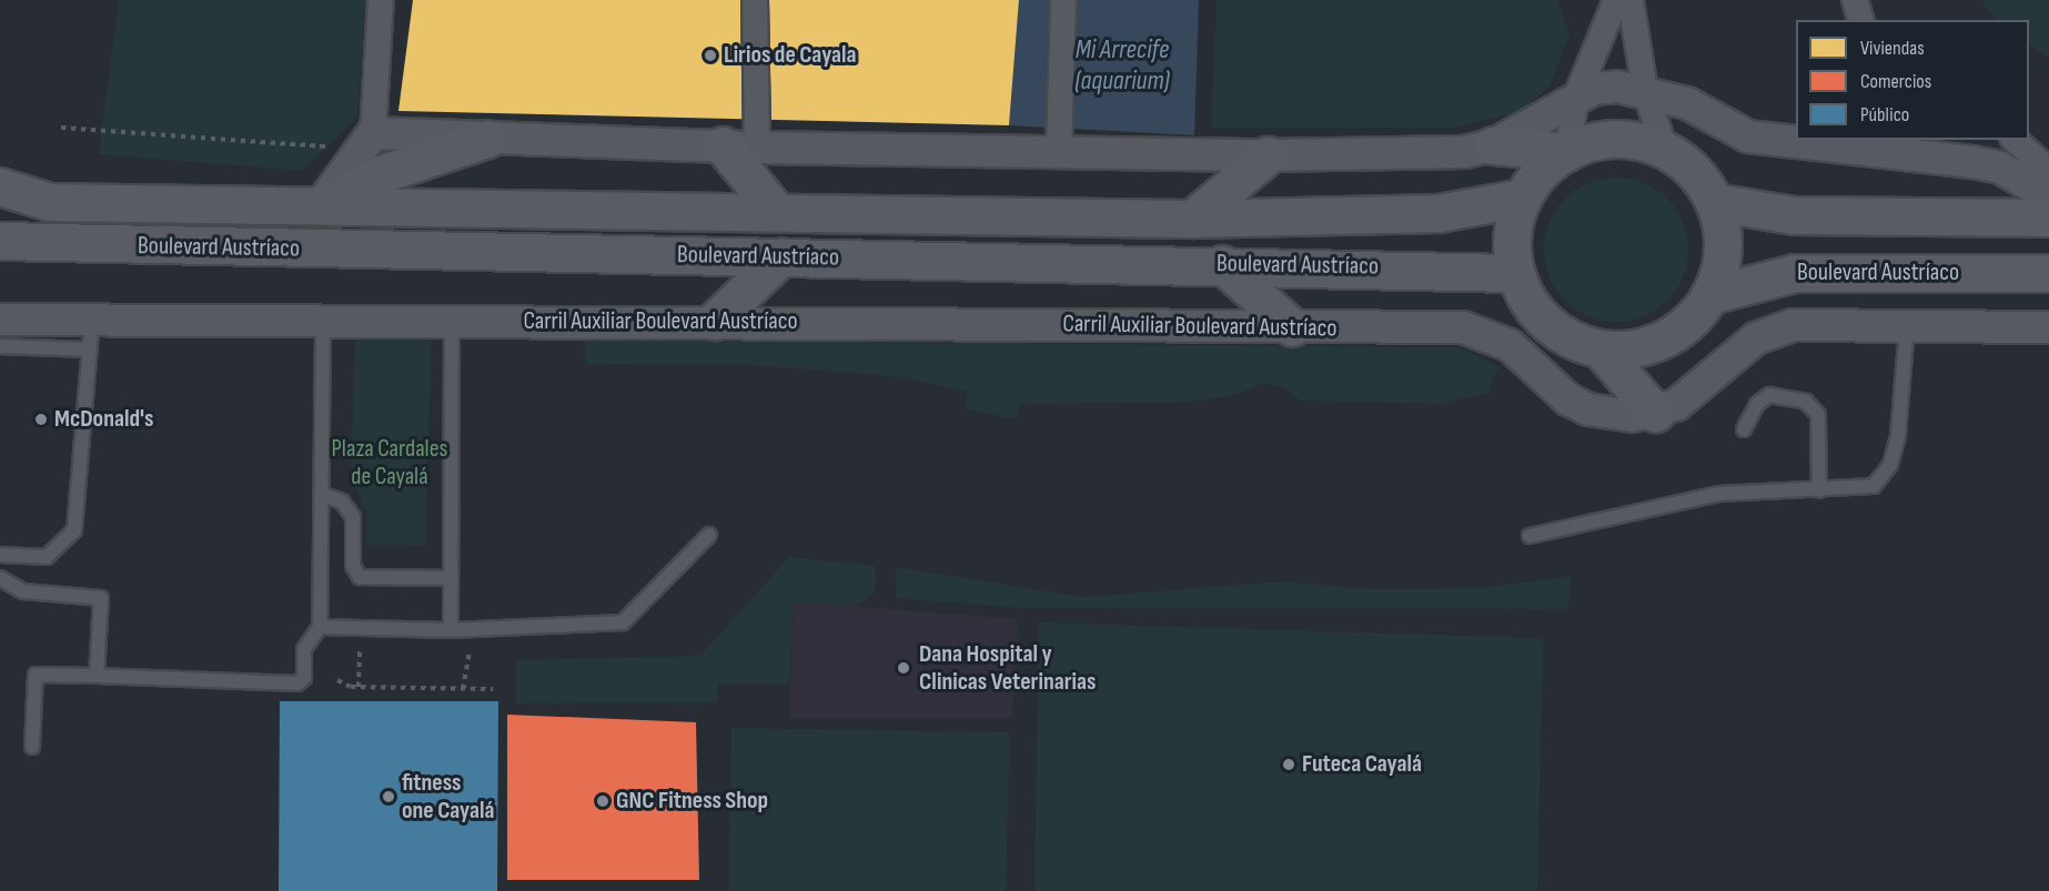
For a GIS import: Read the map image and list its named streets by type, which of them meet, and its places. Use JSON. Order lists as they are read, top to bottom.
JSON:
{
  "streets": {
    "main road": ["Boulevard Austríaco"],
    "street": ["Carril Auxiliar Boulevard Austríaco"]
  },
  "water": ["Mi Arrecife (aquarium)"],
  "parks": ["Plaza Cardales de Cayalá"],
  "places": [
    "Lirios de Cayala",
    "McDonald's",
    "Dana Hospital y Clinicas Veterinarias",
    "Futeca Cayalá",
    "fitness one Cayalá",
    "GNC Fitness Shop"
  ],
  "legend": ["Viviendas", "Comercios", "Público"]
}
